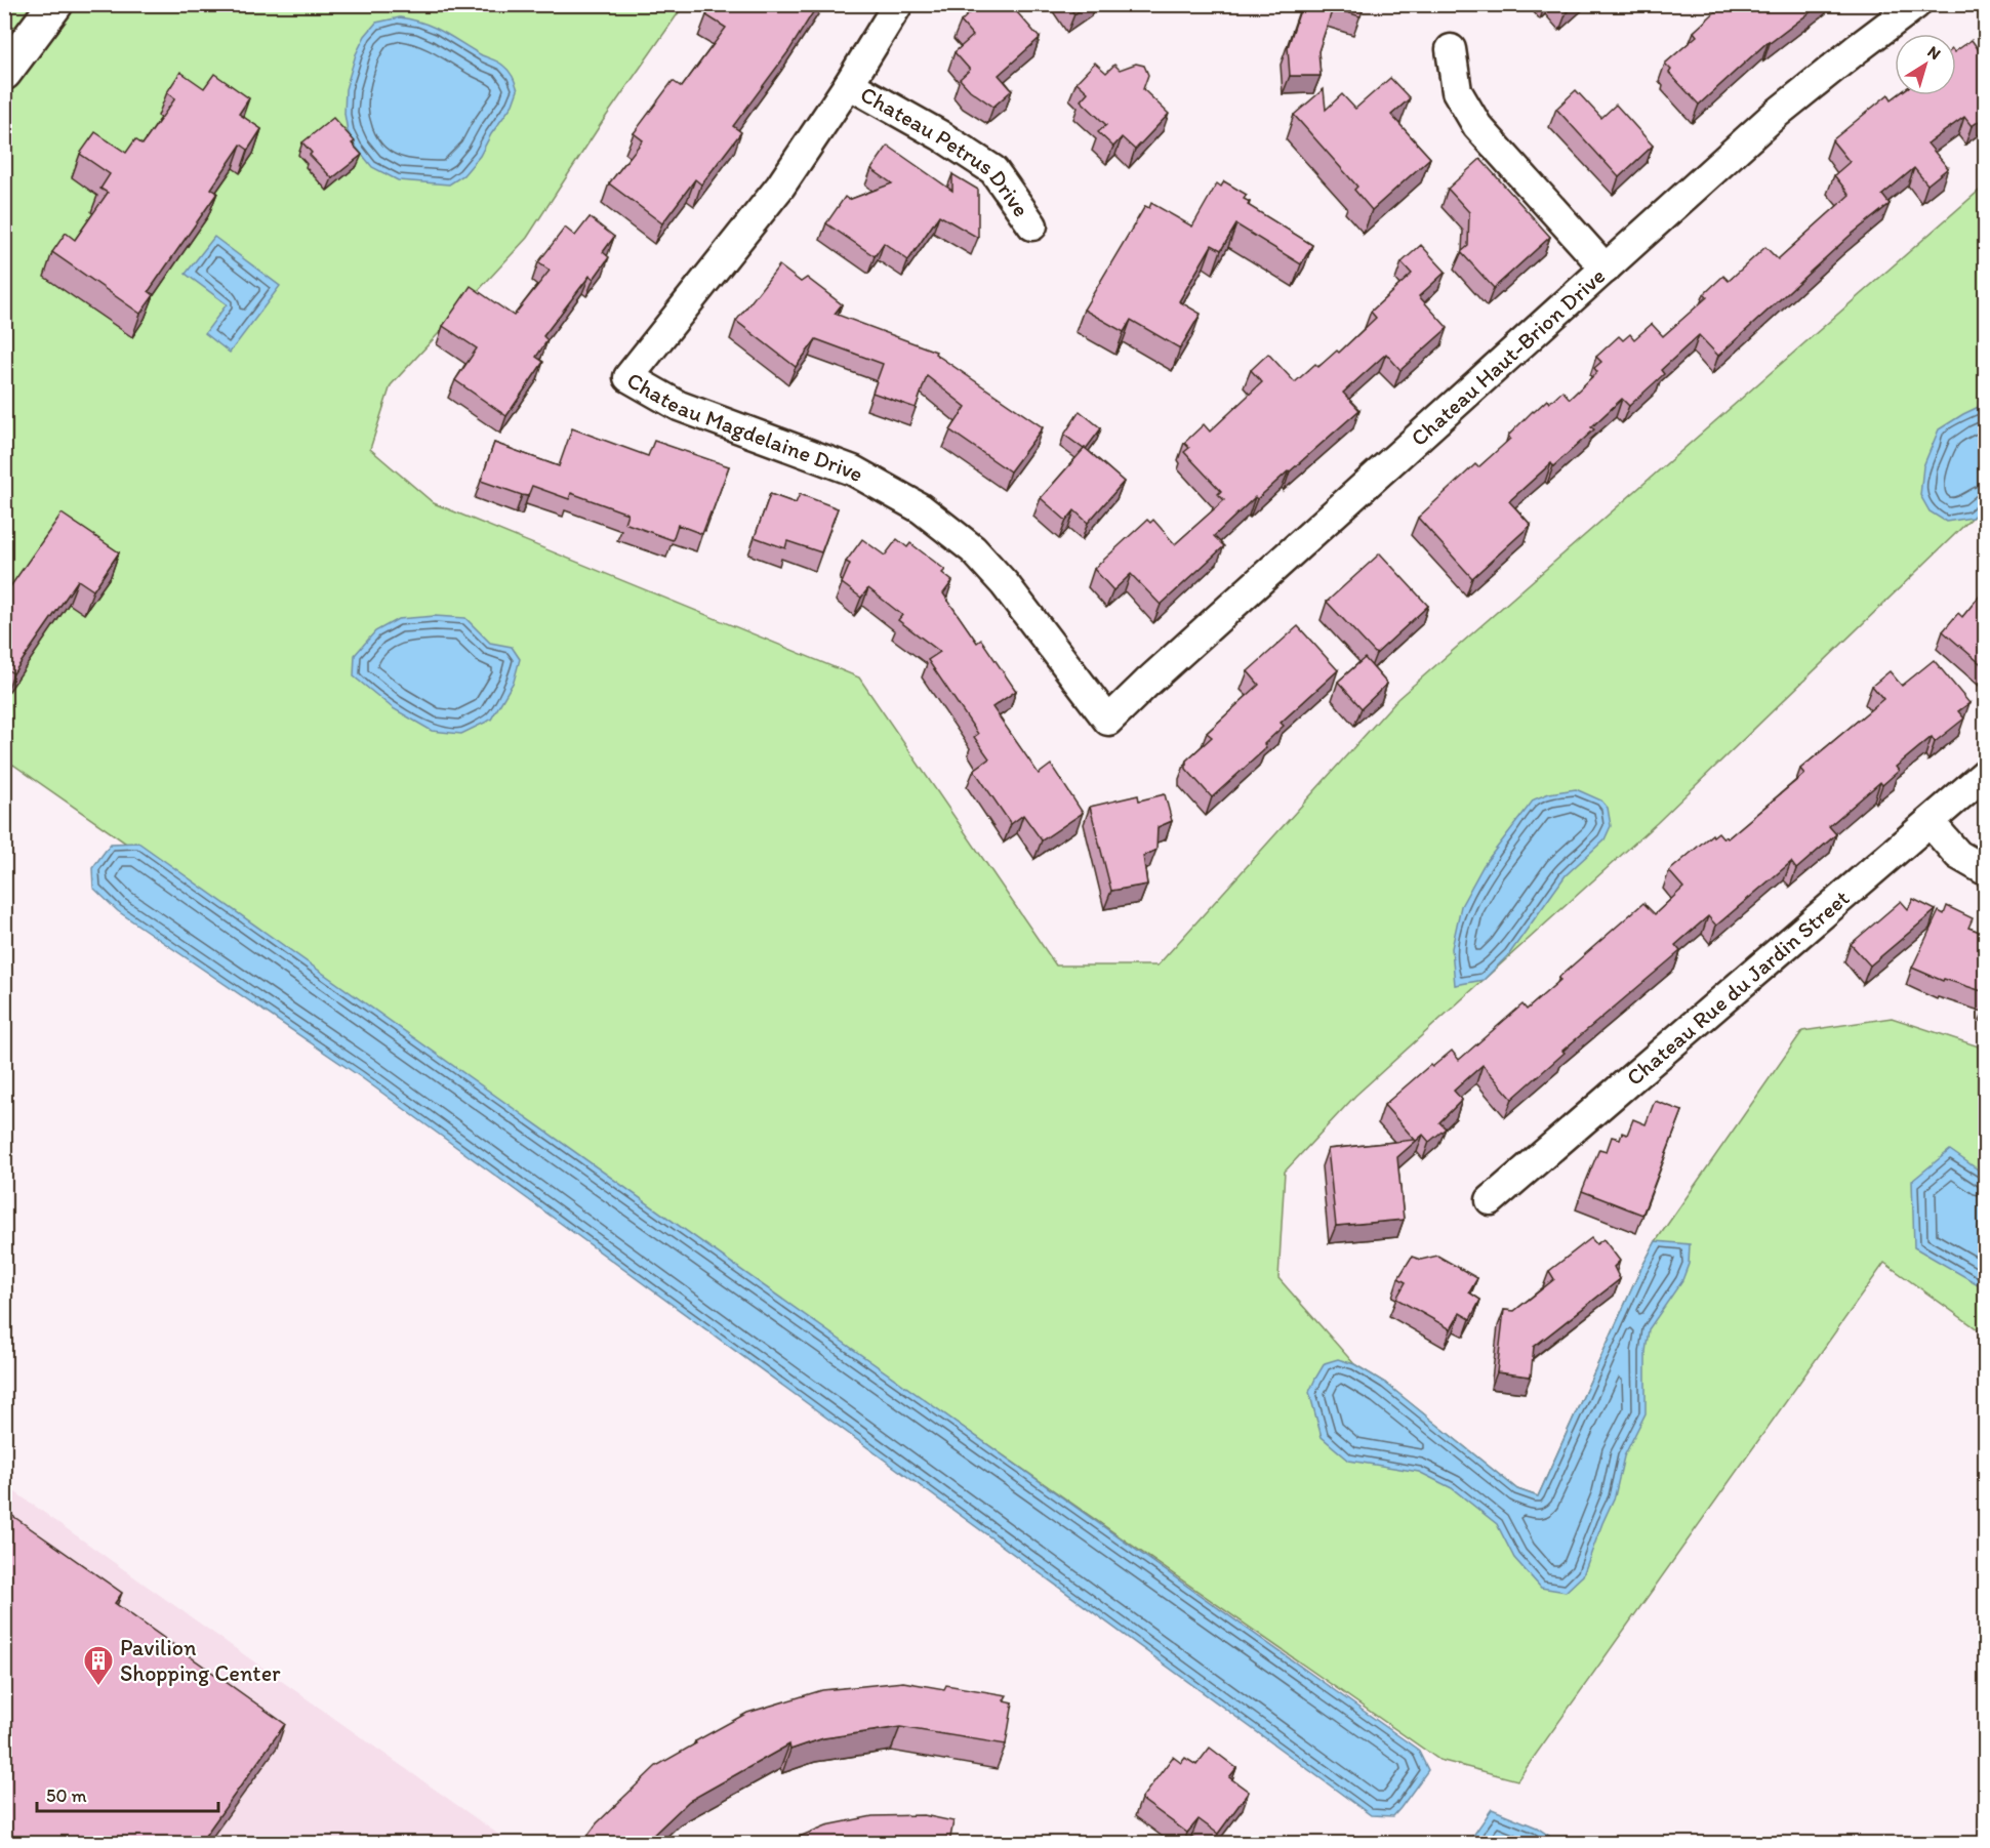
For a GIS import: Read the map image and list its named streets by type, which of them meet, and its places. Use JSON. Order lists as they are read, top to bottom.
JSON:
{
  "streets": {
    "street": [
      "Chateau Petrus Drive",
      "Chateau Haut-Brion Drive",
      "Chateau Magdelaine Drive",
      "Chateau Rue du Jardin Street"
    ]
  },
  "crossings": [
    ["Chateau Petrus Drive", "Chateau Magdelaine Drive"],
    ["Chateau Haut-Brion Drive", "Chateau Magdelaine Drive"]
  ],
  "places": {
    "building": ["Pavilion Shopping Center"]
  },
  "scale_bar": "50 m",
  "north": "top right"
}
